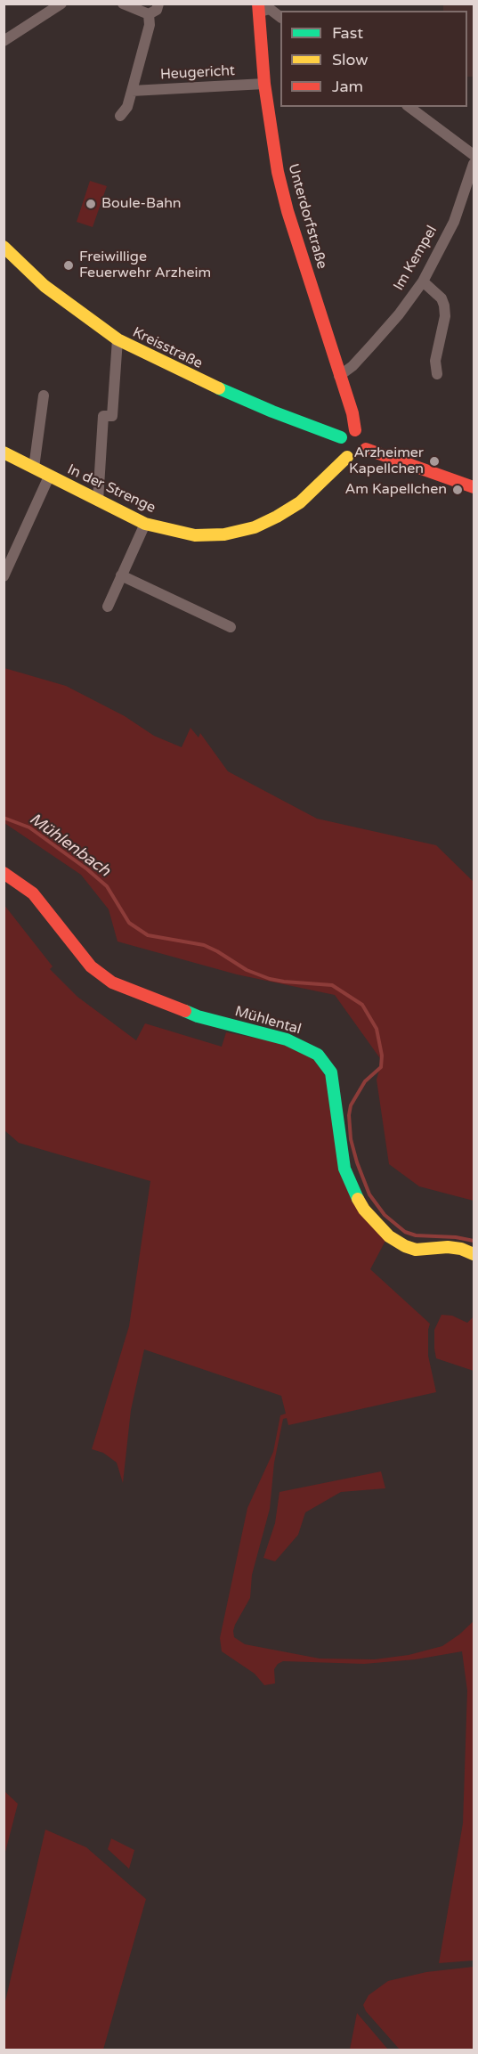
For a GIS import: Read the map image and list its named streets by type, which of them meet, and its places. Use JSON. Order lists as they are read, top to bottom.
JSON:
{
  "streets": {
    "street": [
      "Heugericht",
      "Unterdorfstraße",
      "Im Kempel",
      "Kreisstraße",
      "In der Strenge",
      "Mühlental"
    ]
  },
  "crossings": [
    ["Heugericht", "Unterdorfstraße"],
    ["Unterdorfstraße", "Im Kempel"],
    ["Unterdorfstraße", "Kreisstraße"],
    ["Unterdorfstraße", "In der Strenge"],
    ["Kreisstraße", "In der Strenge"]
  ],
  "water": ["Mühlenbach"],
  "places": [
    "Boule-Bahn",
    "Freiwillige Feuerwehr Arzheim",
    "Arzheimer Kapellchen",
    "Am Kapellchen"
  ],
  "legend": ["Fast", "Slow", "Jam"]
}
